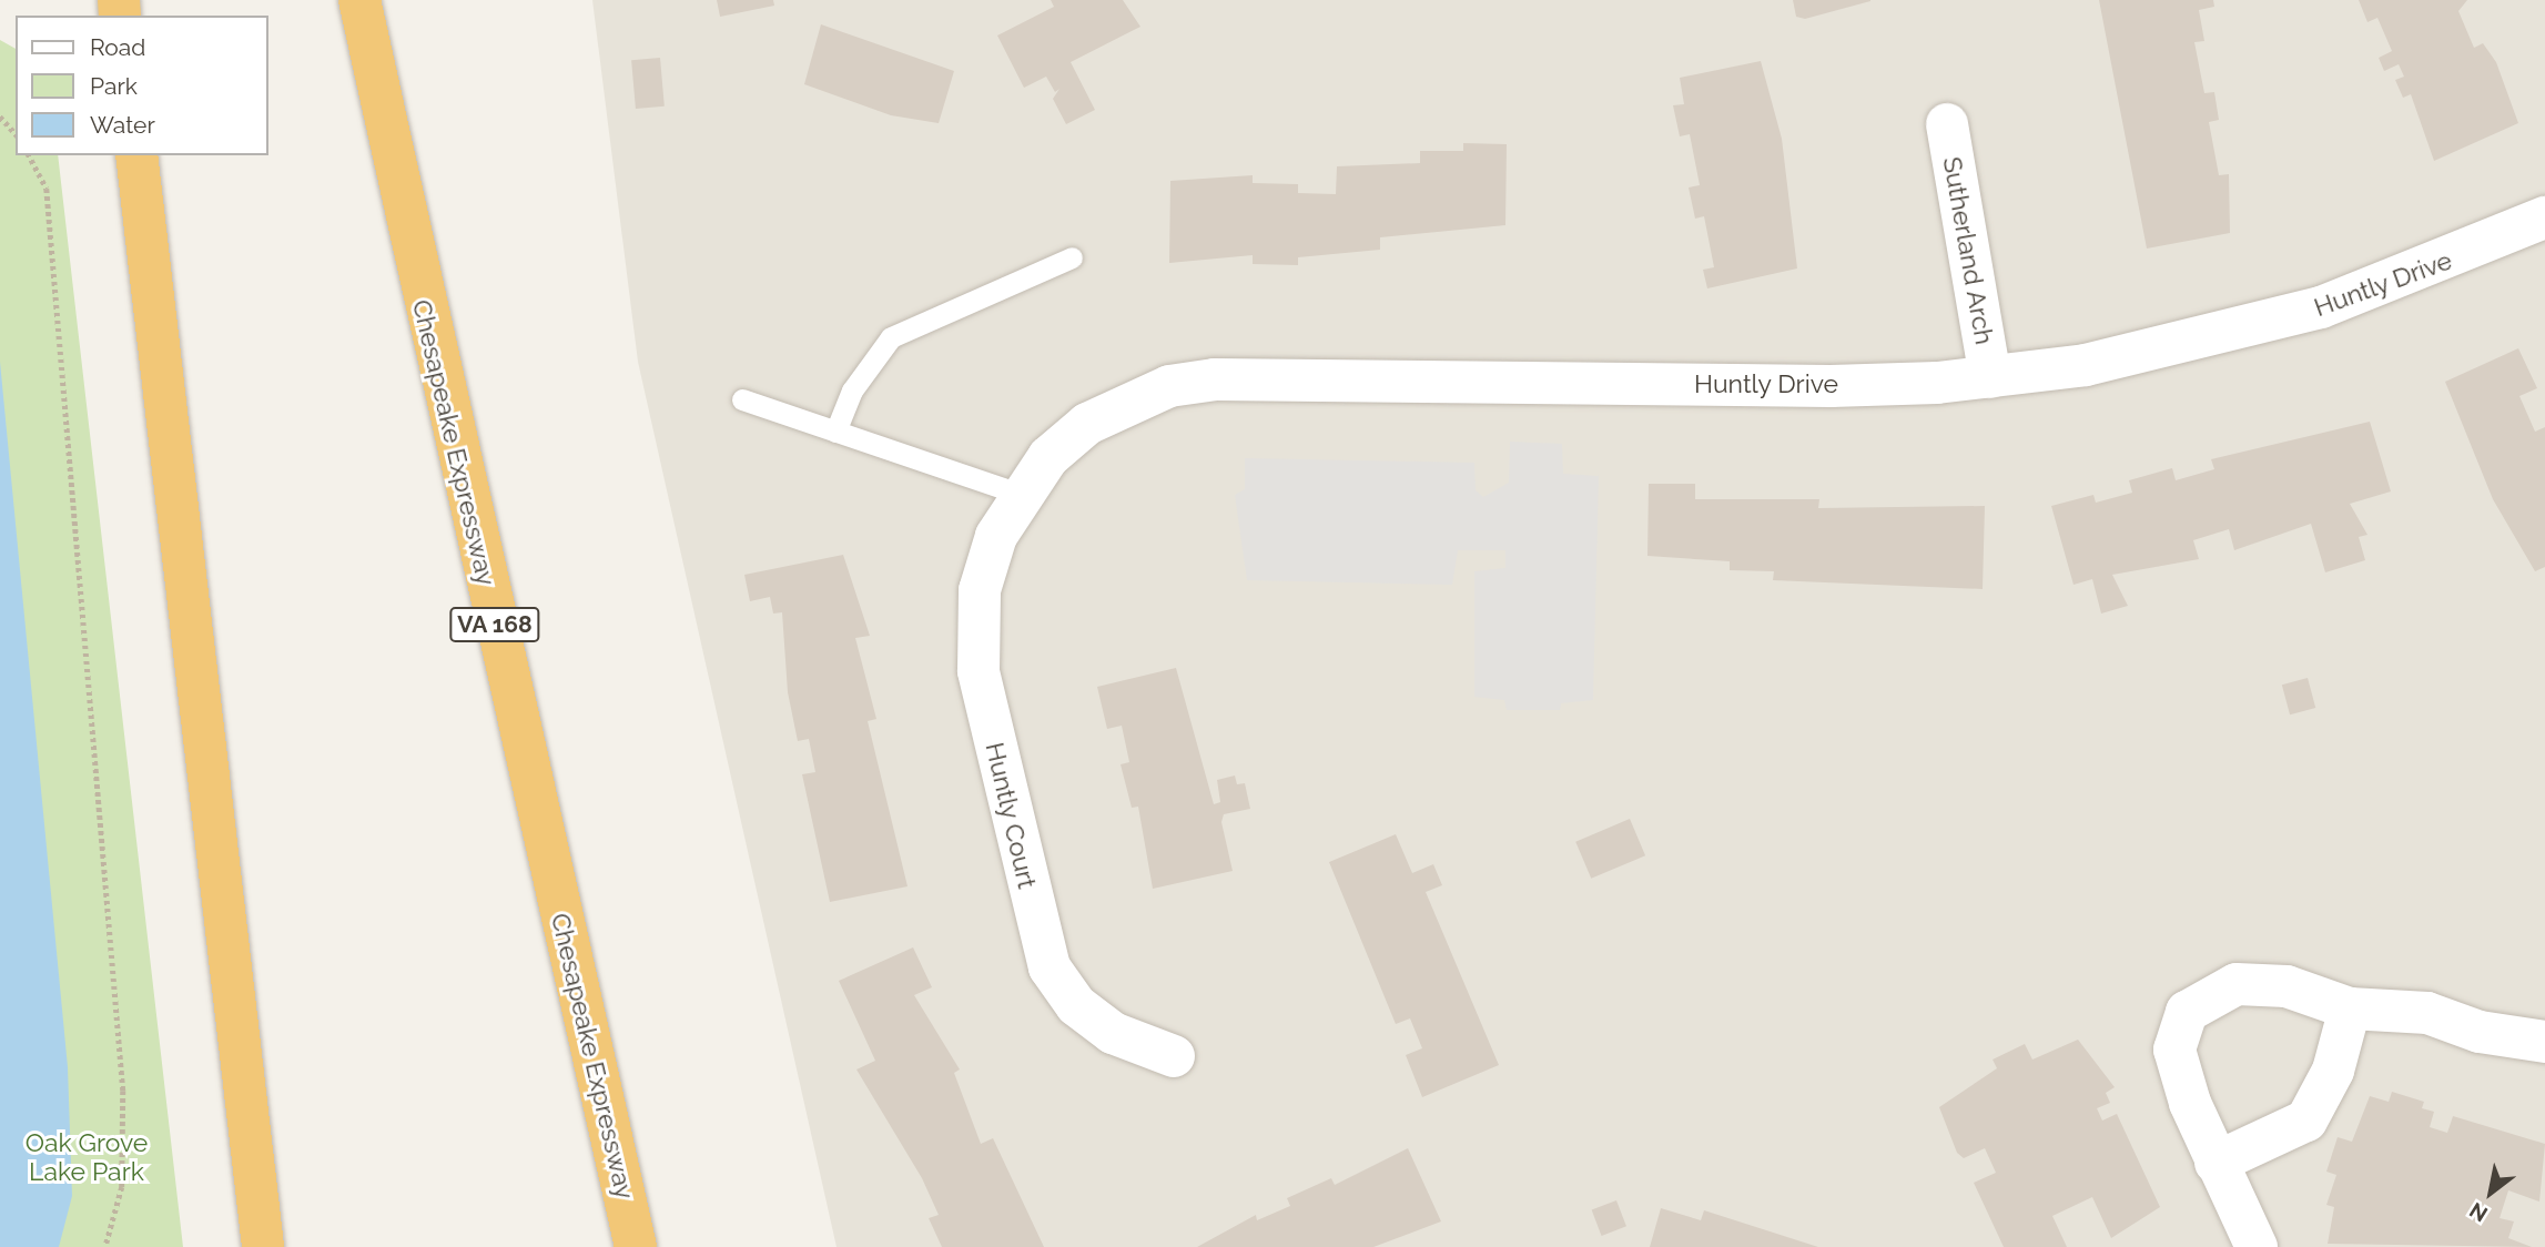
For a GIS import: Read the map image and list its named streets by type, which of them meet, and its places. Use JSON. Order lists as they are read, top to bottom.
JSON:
{
  "streets": {
    "highway": ["Chesapeake Expressway", "VA 168"],
    "street": ["Sutherland Arch", "Huntly Drive", "Huntly Court"]
  },
  "crossings": [
    ["Sutherland Arch", "Huntly Drive"],
    ["Huntly Drive", "Huntly Court"]
  ],
  "parks": ["Oak Grove Lake Park"],
  "legend": ["Road", "Park", "Water"],
  "north": "bottom left"
}
